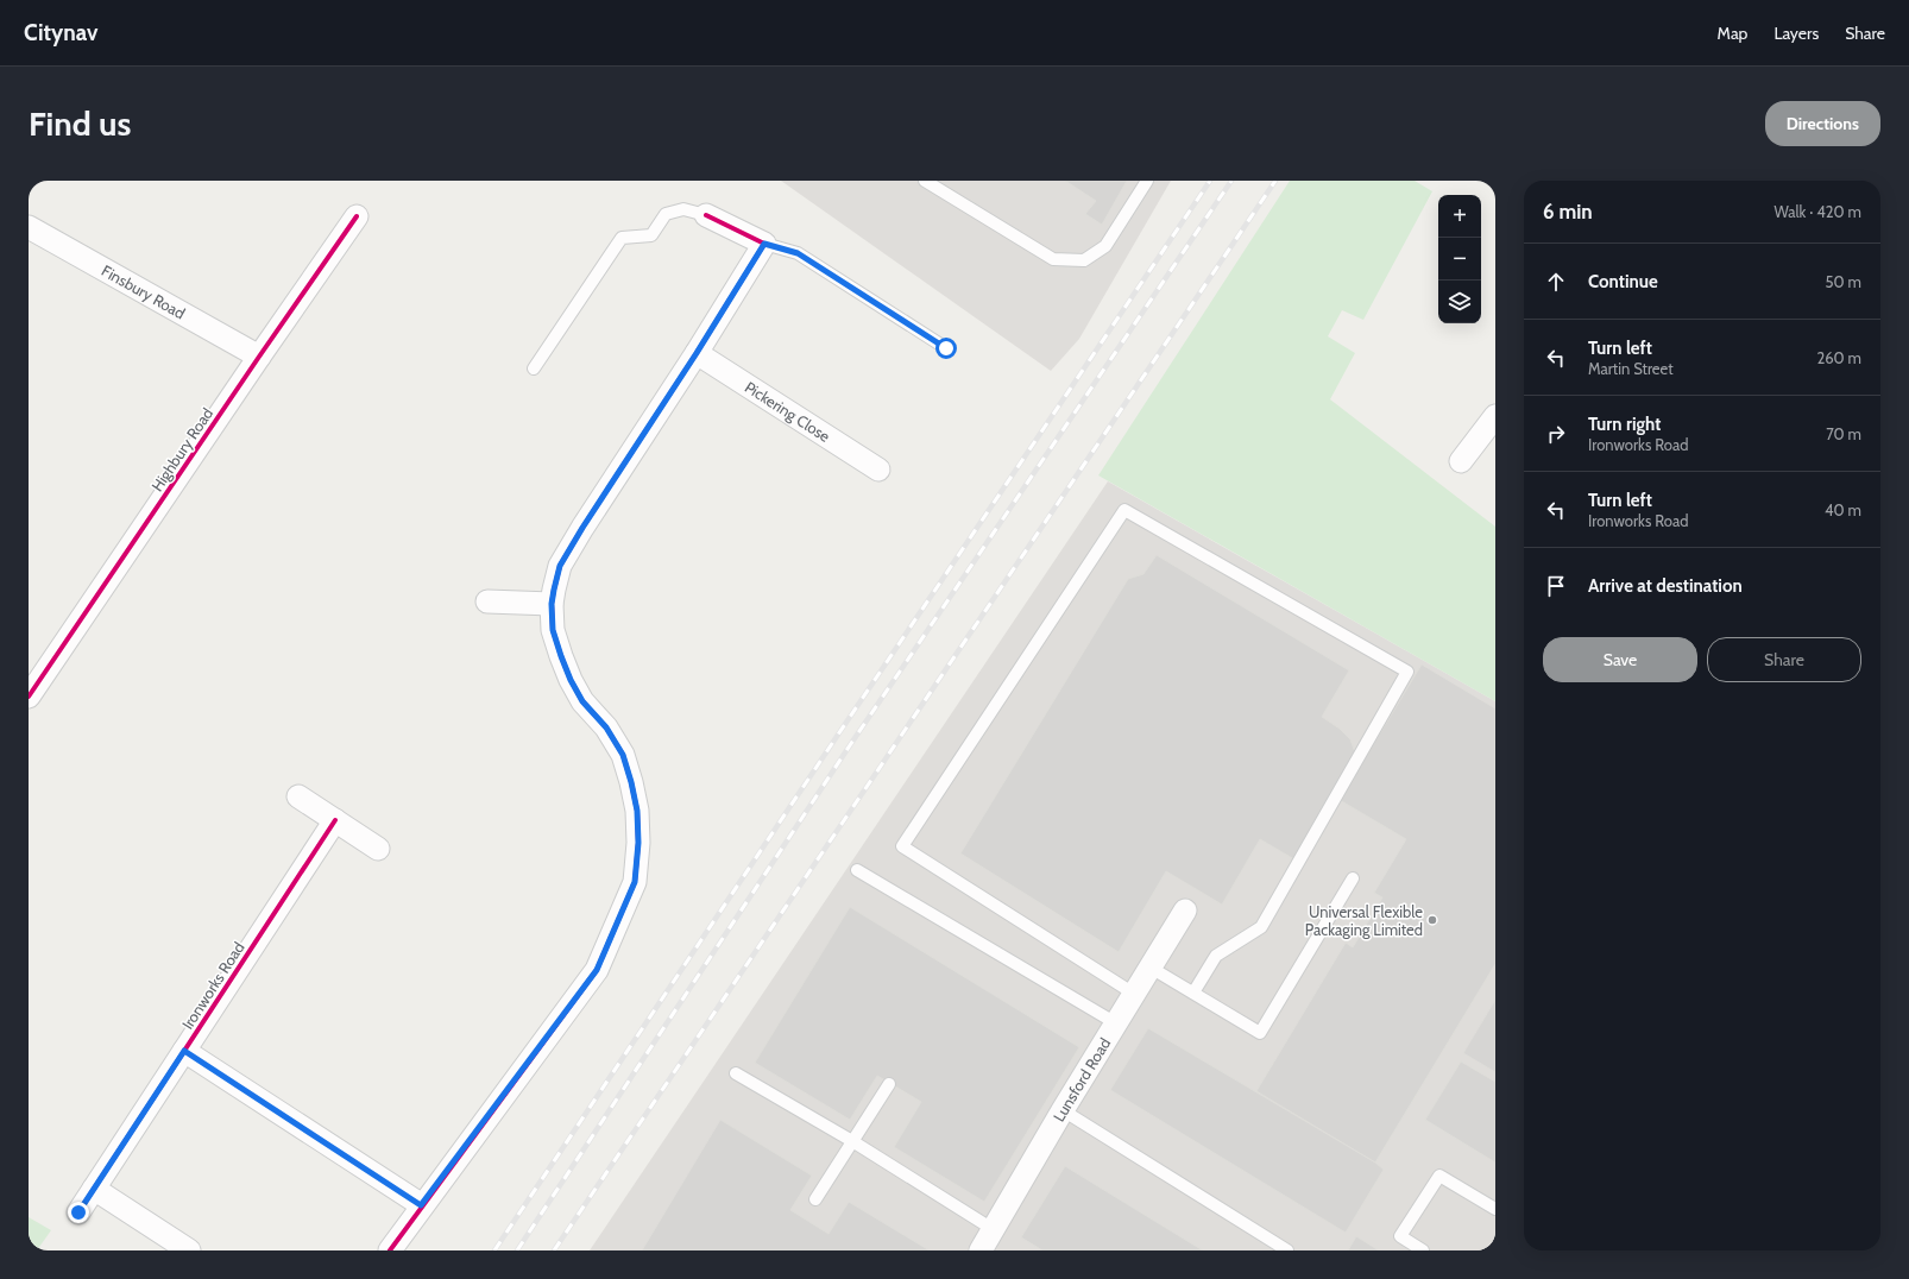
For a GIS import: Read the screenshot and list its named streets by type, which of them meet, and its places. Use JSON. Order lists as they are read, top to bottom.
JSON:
{
  "streets": {
    "street": [
      "Finsbury Road",
      "Pickering Close",
      "Highbury Road",
      "Ironworks Road",
      "Lunsford Road"
    ]
  },
  "crossings": [
    ["Finsbury Road", "Highbury Road"]
  ],
  "places": ["Universal Flexible Packaging Limited"],
  "page": {
    "header": "Citynav",
    "nav": ["Map", "Layers", "Share"],
    "buttons": [
      "Directions",
      ["Save", "Share"]
    ],
    "title": "Find us",
    "heading": ["6 min", "Walk · 420 m"],
    "map_buttons": ["+", "−"],
    "list": [
      ["Continue", "50 m"],
      ["Turn left", "Martin Street", "260 m"],
      ["Turn right", "Ironworks Road", "70 m"],
      ["Turn left", "Ironworks Road", "40 m"],
      "Arrive at destination"
    ]
  }
}
